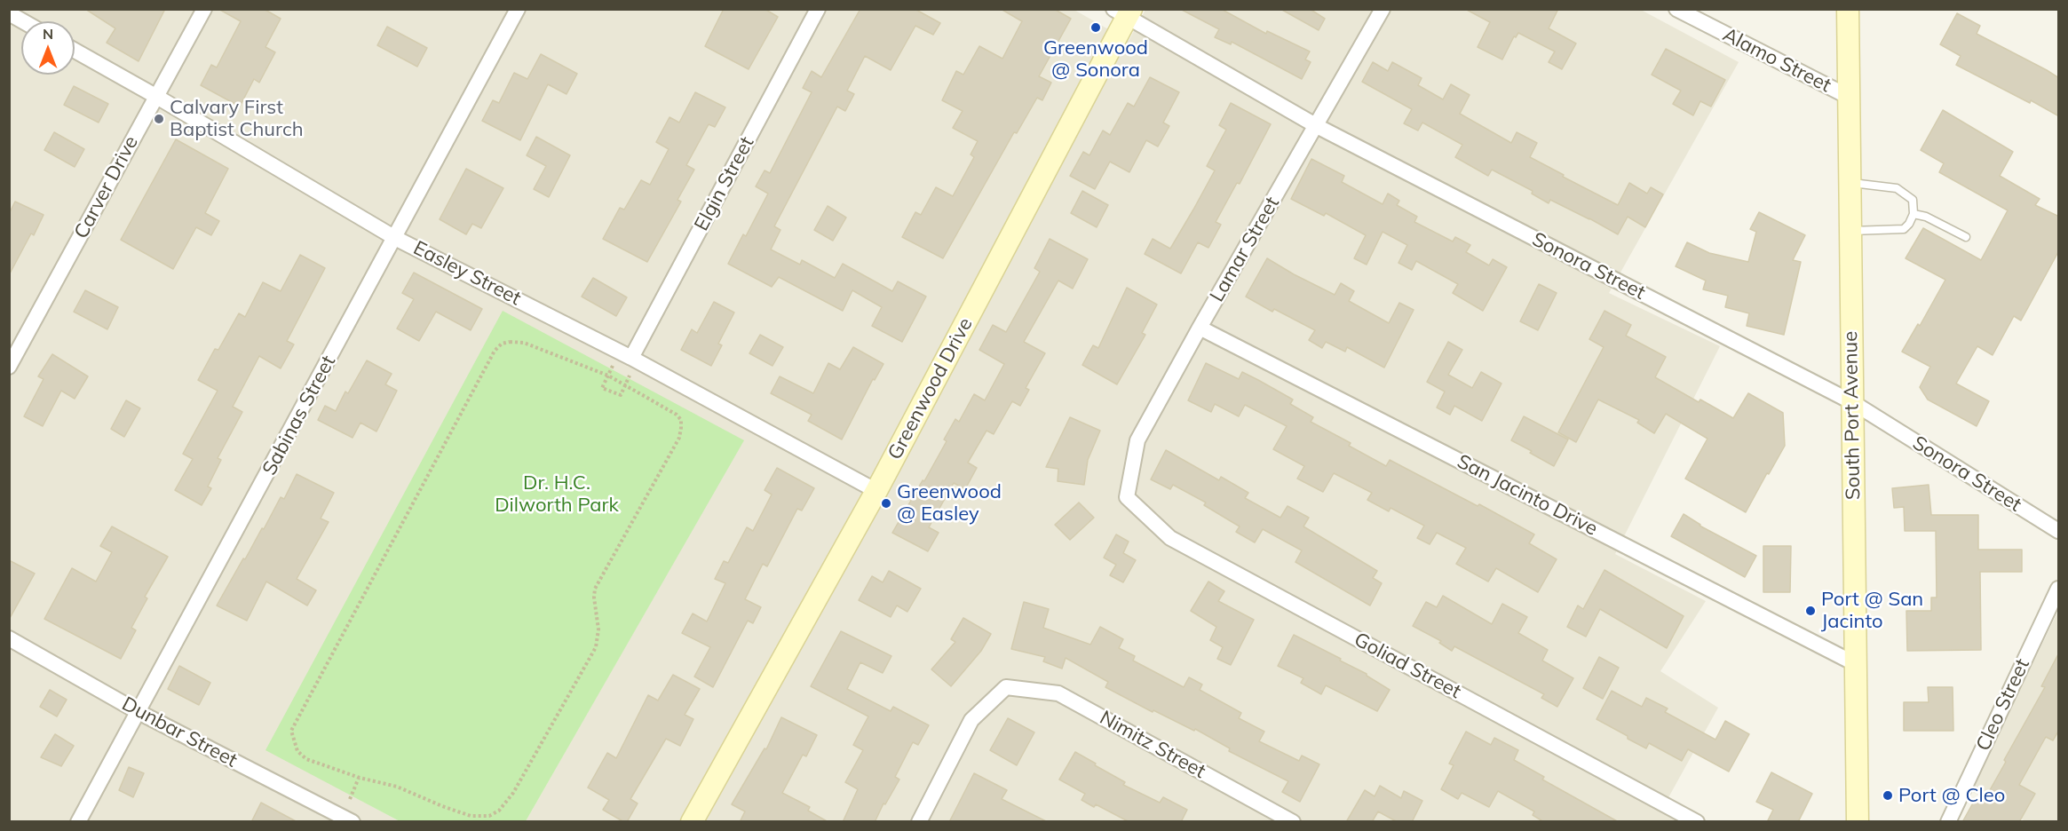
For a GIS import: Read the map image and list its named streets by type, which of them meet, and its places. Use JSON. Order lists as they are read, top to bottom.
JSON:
{
  "streets": {
    "main road": ["Greenwood Drive", "South Port Avenue"],
    "street": [
      "Alamo Street",
      "Elgin Street",
      "Carver Drive",
      "Lamar Street",
      "Sonora Street",
      "Easley Street",
      "Sabinas Street",
      "San Jacinto Drive",
      "Goliad Street",
      "Cleo Street",
      "Dunbar Street",
      "Nimitz Street"
    ]
  },
  "crossings": [
    ["Alamo Street", "South Port Avenue"],
    ["Elgin Street", "Easley Street"],
    ["Carver Drive", "Easley Street"],
    ["Lamar Street", "Sonora Street"],
    ["Lamar Street", "San Jacinto Drive"],
    ["Lamar Street", "Goliad Street"],
    ["Sonora Street", "Greenwood Drive"],
    ["Sonora Street", "South Port Avenue"],
    ["Easley Street", "Greenwood Drive"],
    ["Easley Street", "Sabinas Street"],
    ["Sabinas Street", "Dunbar Street"],
    ["South Port Avenue", "San Jacinto Drive"]
  ],
  "parks": ["Dr. H.C. Dilworth Park"],
  "places": [
    "Greenwood @ Sonora",
    "Calvary First Baptist Church",
    "Greenwood @ Easley",
    "Port @ San Jacinto",
    "Port @ Cleo"
  ],
  "north": "top"
}
